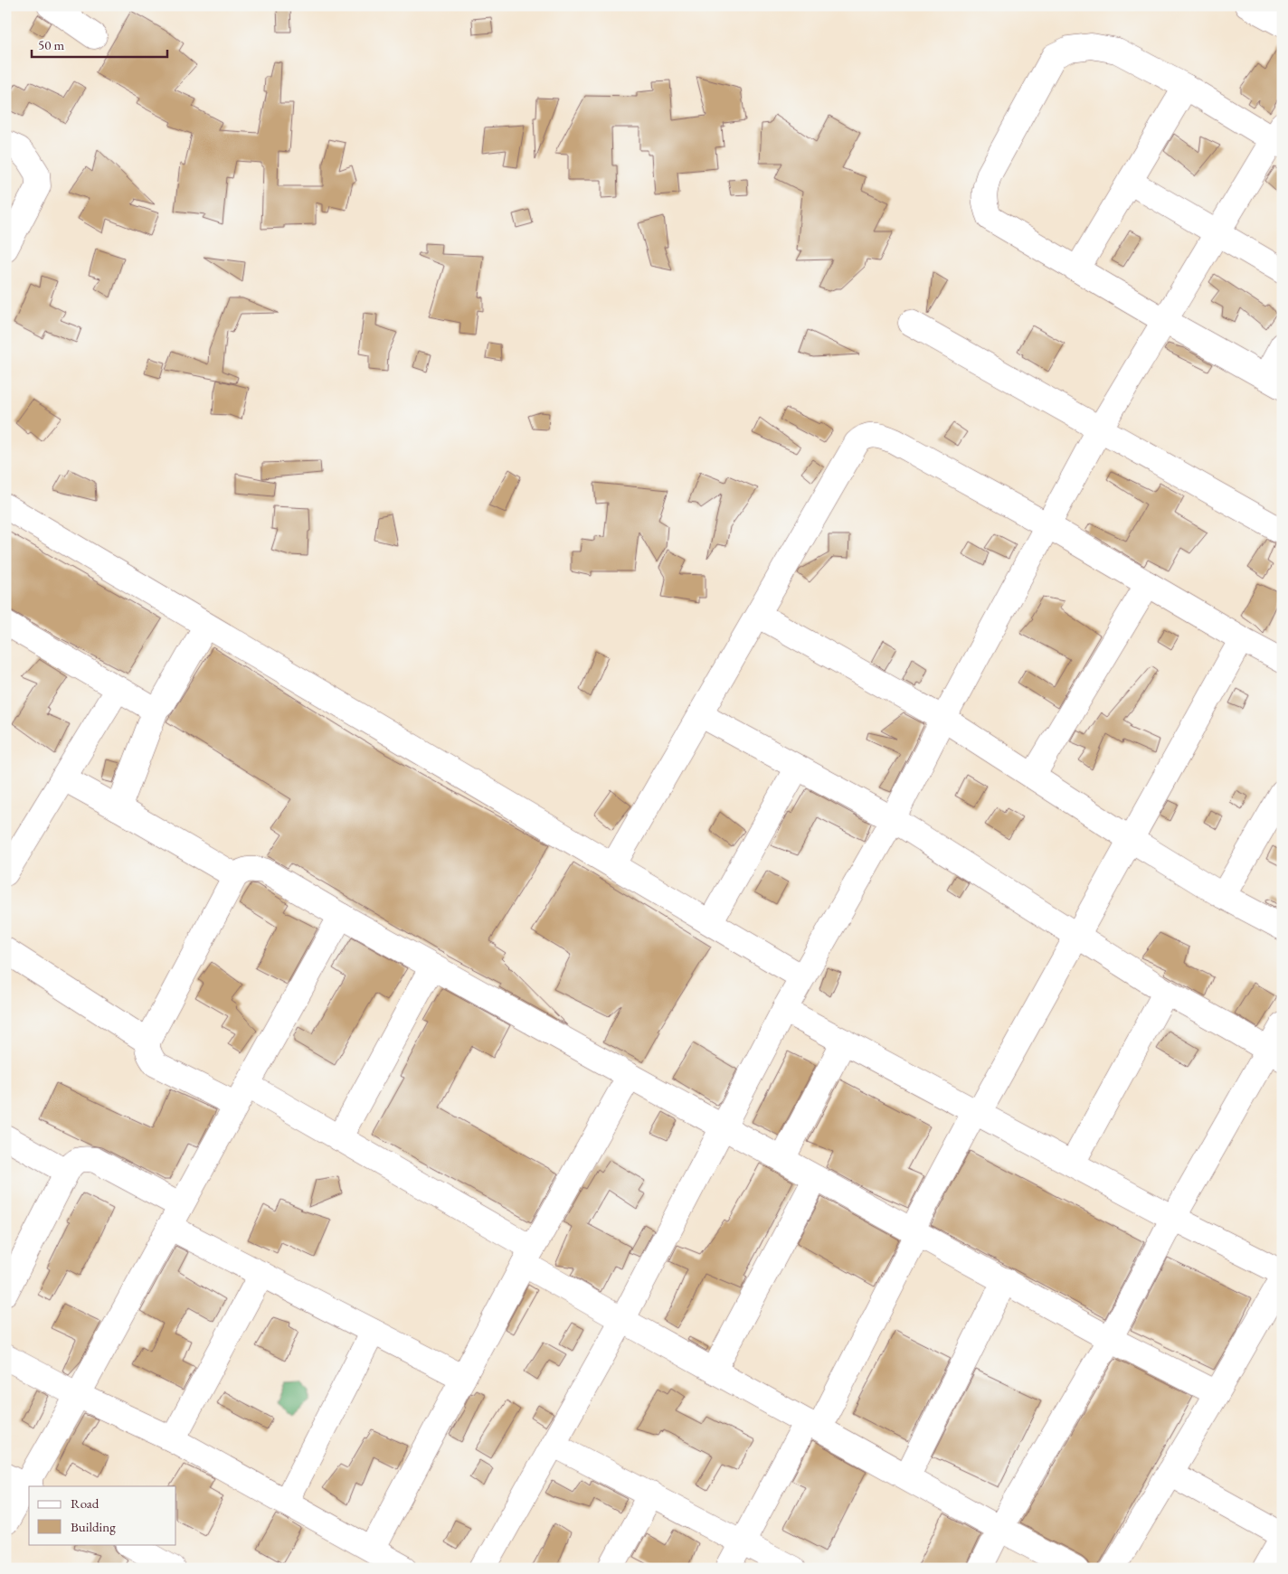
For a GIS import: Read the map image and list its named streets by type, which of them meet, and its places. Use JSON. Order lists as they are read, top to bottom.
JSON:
{
  "legend": ["Road", "Building"],
  "scale_bar": "50 m"
}
